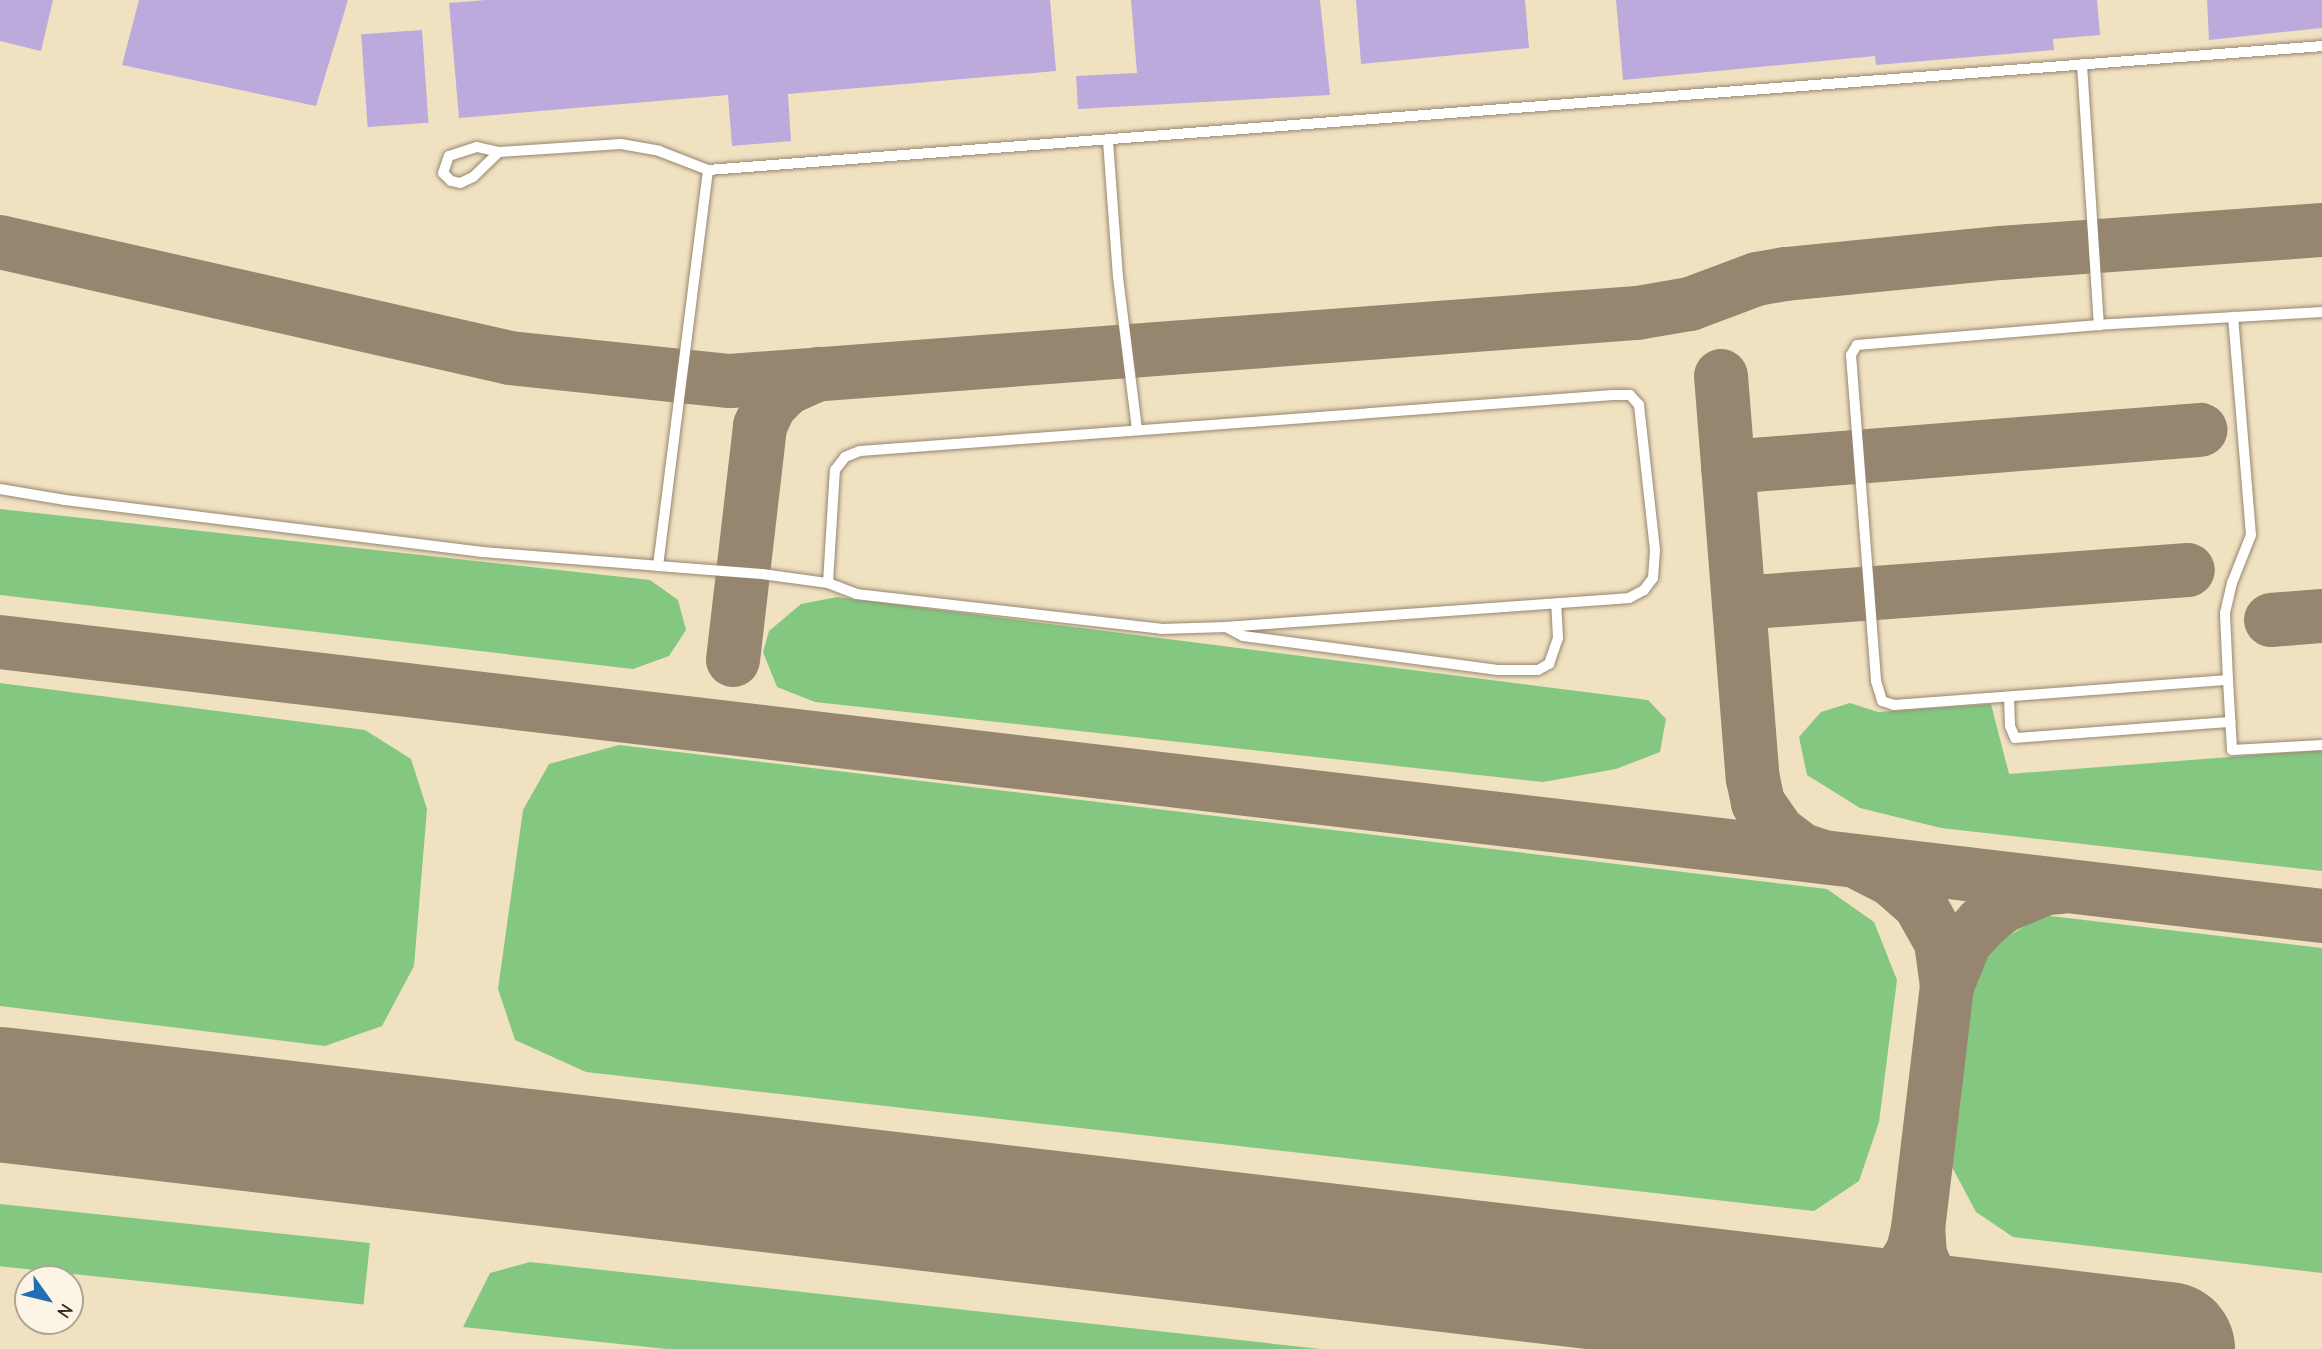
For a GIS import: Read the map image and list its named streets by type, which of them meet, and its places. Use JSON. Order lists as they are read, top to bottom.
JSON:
{
  "north": "bottom right"
}
